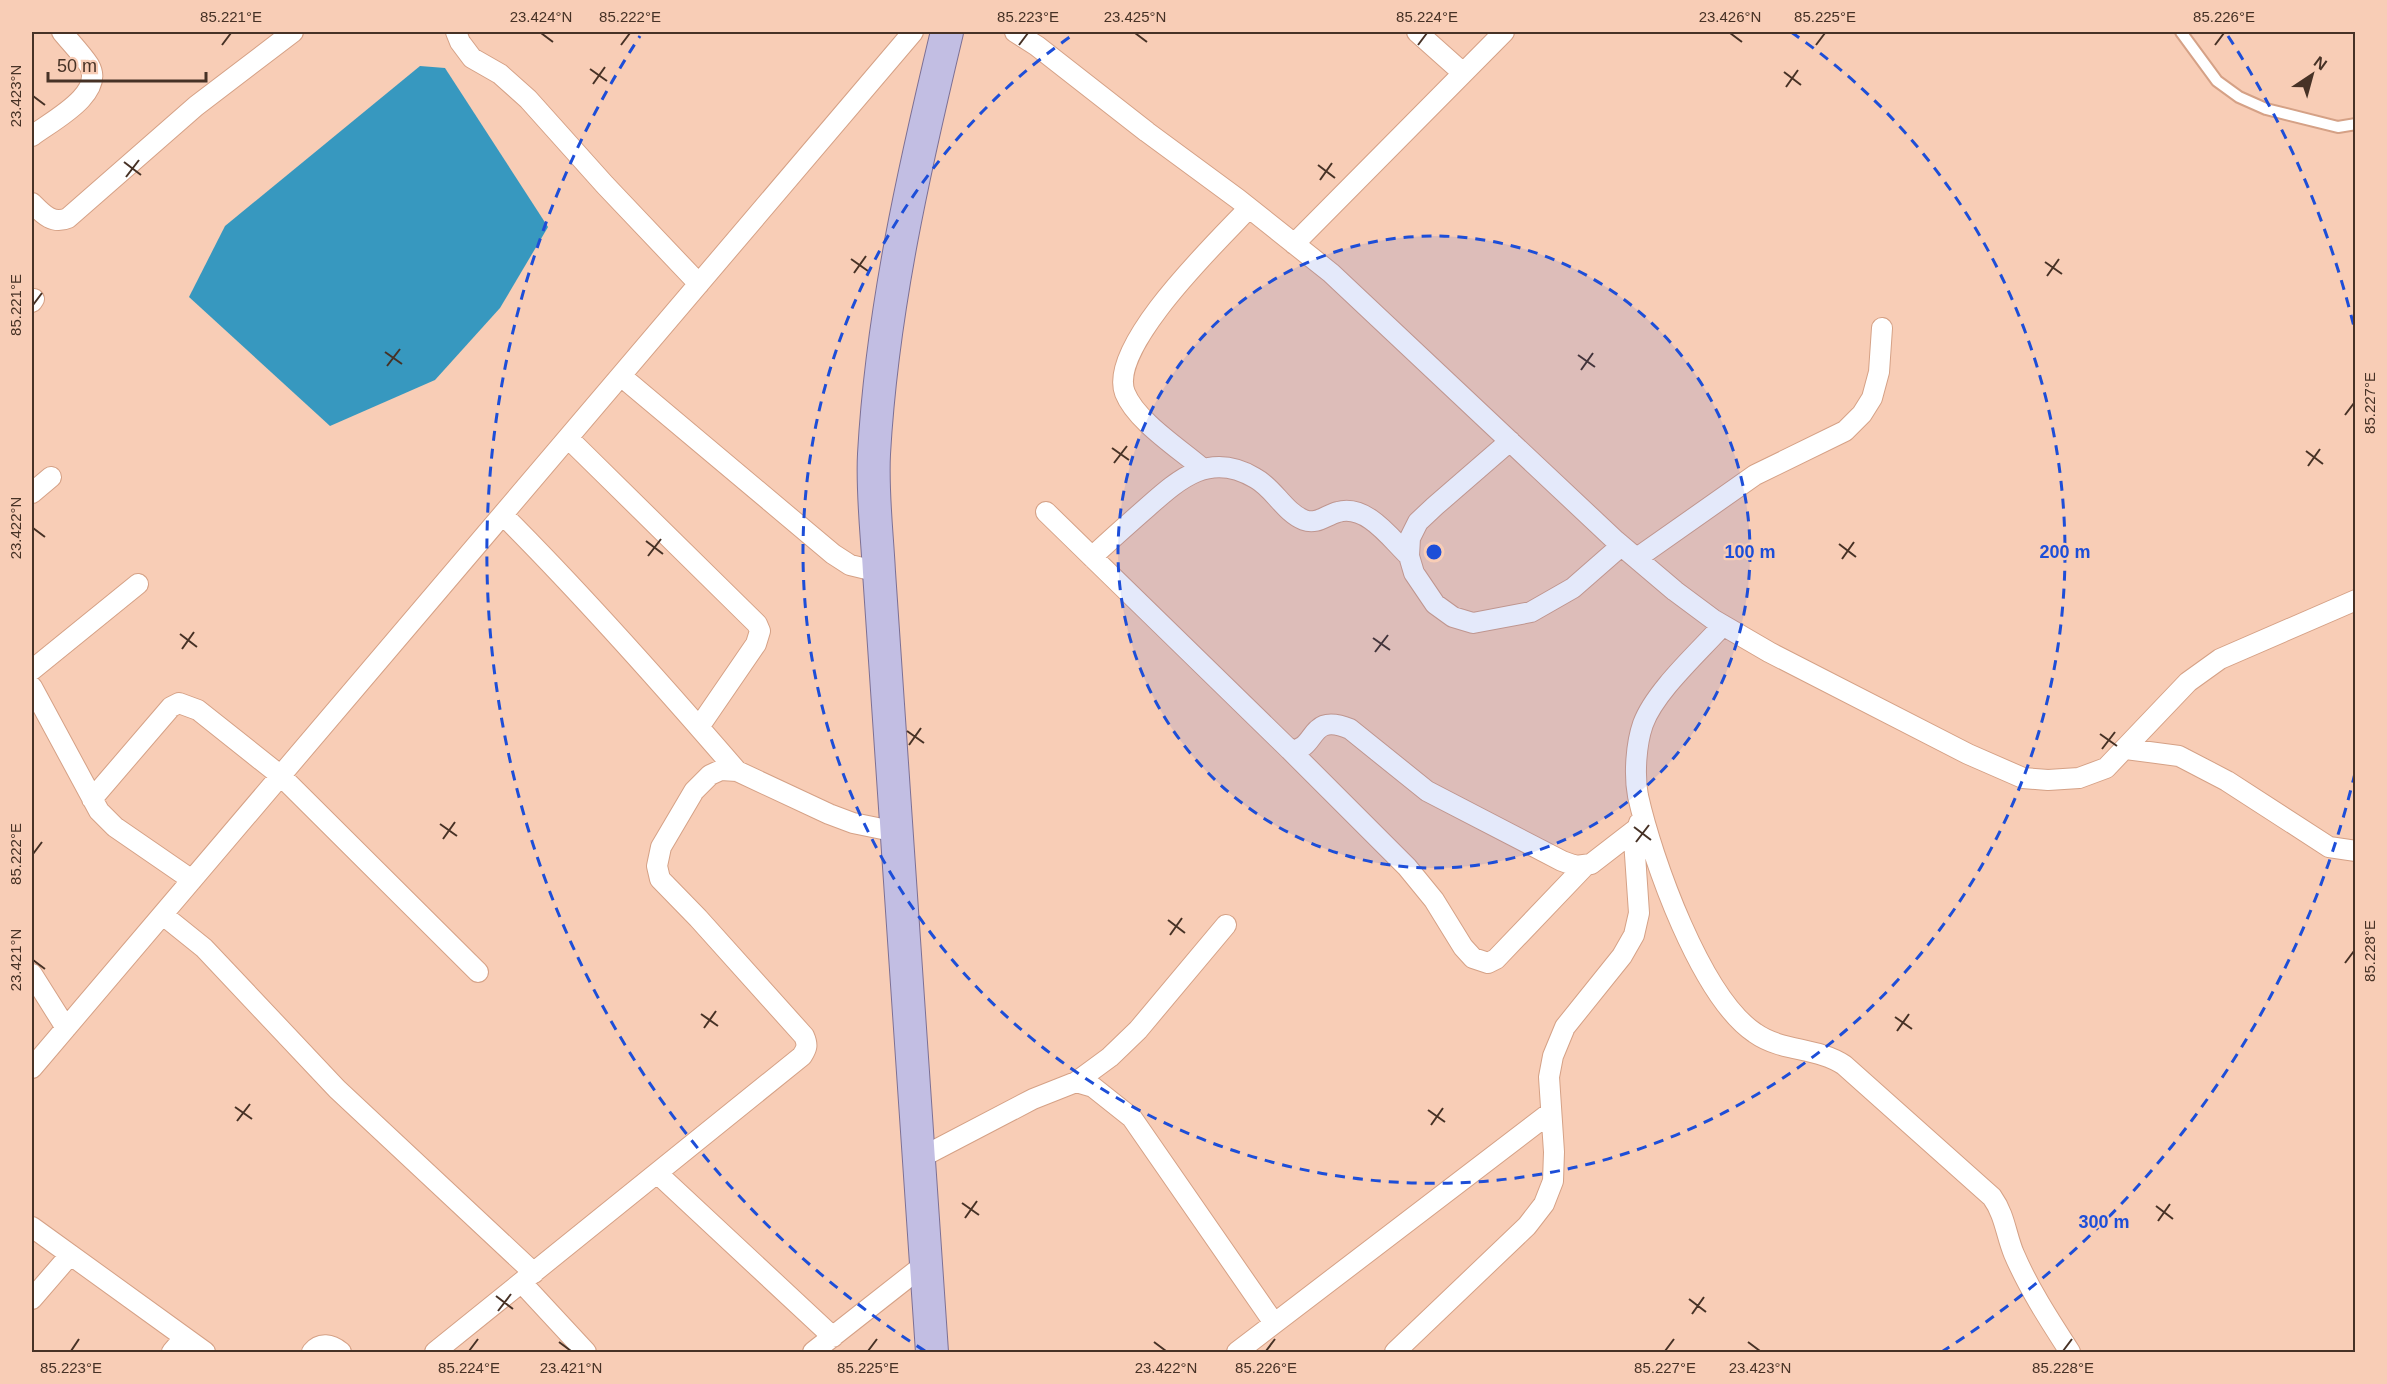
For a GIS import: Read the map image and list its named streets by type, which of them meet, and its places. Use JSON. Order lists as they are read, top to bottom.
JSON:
{
  "scale_bar": "50 m",
  "north": "top right",
  "coordinates": [
    "85.221°E",
    "23.424°N",
    "85.222°E",
    "85.223°E",
    "23.425°N",
    "85.224°E",
    "23.426°N",
    "85.225°E",
    "85.226°E",
    "23.423°N",
    "85.227°E",
    "23.422°N",
    "85.228°E",
    "23.421°N"
  ],
  "rings": ["100 m", "200 m", "300 m"]
}
